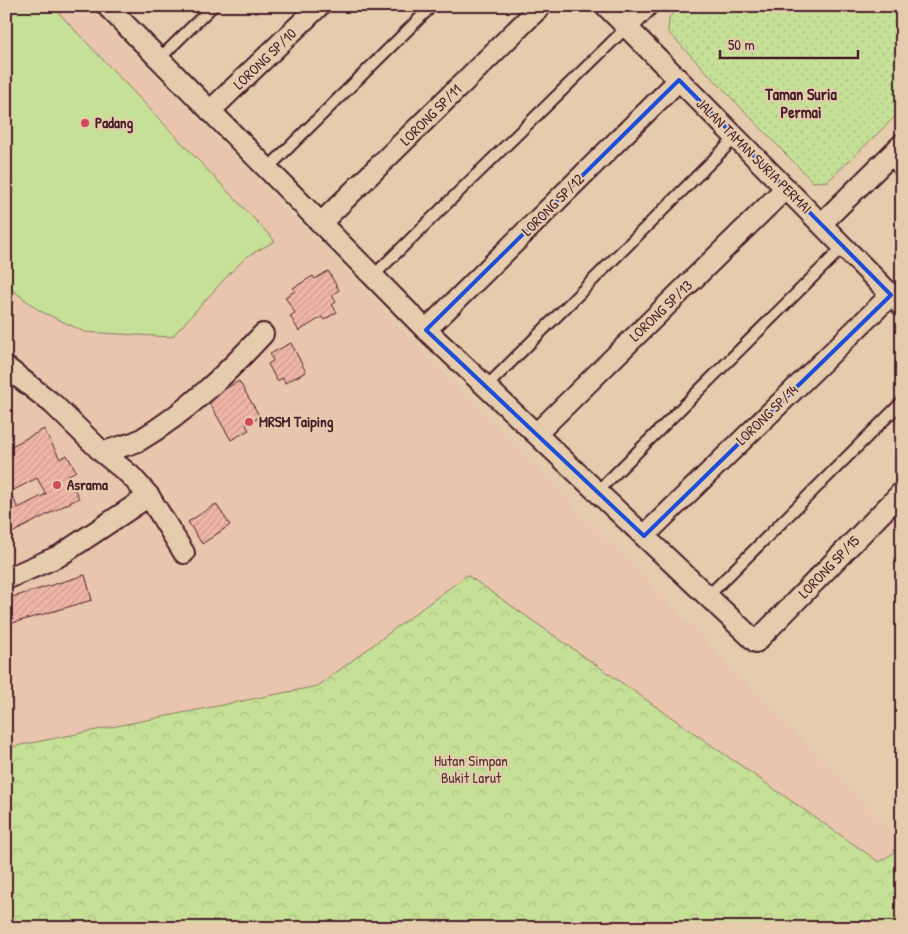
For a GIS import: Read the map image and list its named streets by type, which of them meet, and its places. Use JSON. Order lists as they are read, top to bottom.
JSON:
{
  "streets": {
    "street": [
      "LORONG SP/10",
      "LORONG SP/11",
      "JALAN TAMAN SURIA PERMAI",
      "LORONG SP/12",
      "LORONG SP/13",
      "LORONG SP/14",
      "LORONG SP/15"
    ]
  },
  "crossings": [
    ["JALAN TAMAN SURIA PERMAI", "LORONG SP/12"],
    ["JALAN TAMAN SURIA PERMAI", "LORONG SP/13"],
    ["JALAN TAMAN SURIA PERMAI", "LORONG SP/14"]
  ],
  "districts": ["Taman Suria Permai"],
  "parks": ["Hutan Simpan Bukit Larut"],
  "places": ["Padang", "MRSM Taiping", "Asrama"],
  "scale_bar": "50 m"
}
